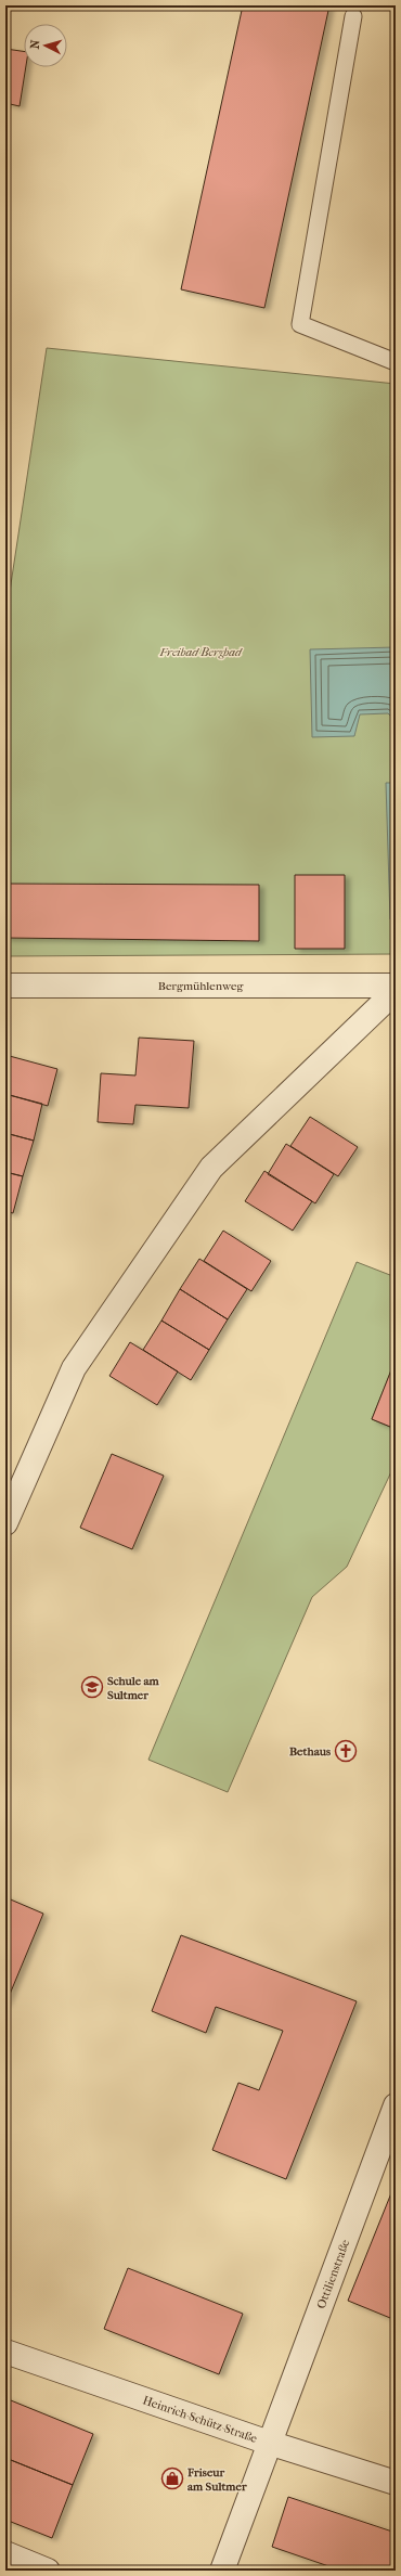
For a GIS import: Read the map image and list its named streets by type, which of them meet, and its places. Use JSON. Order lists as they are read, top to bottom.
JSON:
{
  "streets": {
    "street": ["Bergmühlenweg", "Ottilienstraße", "Heinrich-Schütz-Straße"]
  },
  "crossings": [
    ["Ottilienstraße", "Heinrich-Schütz-Straße"]
  ],
  "parks": ["Freibad Bergbad"],
  "places": {
    "school or university": ["Schule am Sultmer"],
    "church": ["Bethaus"],
    "shop": ["Friseur am Sultmer"]
  },
  "north": "left"
}
